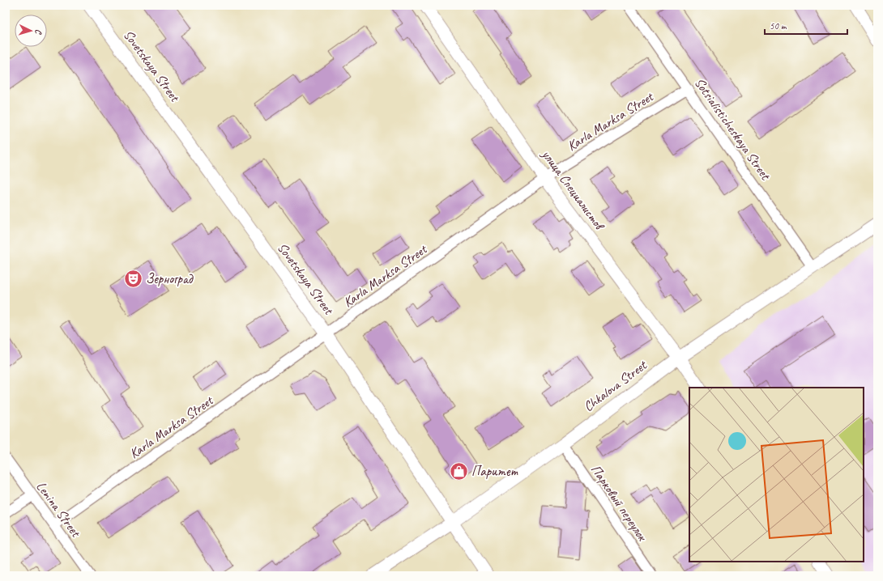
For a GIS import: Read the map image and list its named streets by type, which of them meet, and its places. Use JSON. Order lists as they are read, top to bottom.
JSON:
{
  "streets": {
    "street": [
      "Sovetskaya Street",
      "Karla Marksa Street",
      "Sotsialisticheskaya Street",
      "улица Специалистов",
      "Chkalova Street",
      "Парковый переулок",
      "Lenina Street"
    ]
  },
  "crossings": [
    ["Sovetskaya Street", "Karla Marksa Street"],
    ["Sovetskaya Street", "Chkalova Street"],
    ["Karla Marksa Street", "Sotsialisticheskaya Street"],
    ["Karla Marksa Street", "улица Специалистов"],
    ["Karla Marksa Street", "Lenina Street"],
    ["Sotsialisticheskaya Street", "Chkalova Street"],
    ["улица Специалистов", "Chkalova Street"],
    ["Chkalova Street", "Парковый переулок"]
  ],
  "places": {
    "theatre": ["Зерноград"],
    "shop": ["Паритет"]
  },
  "scale_bar": "50 m",
  "north": "right"
}
